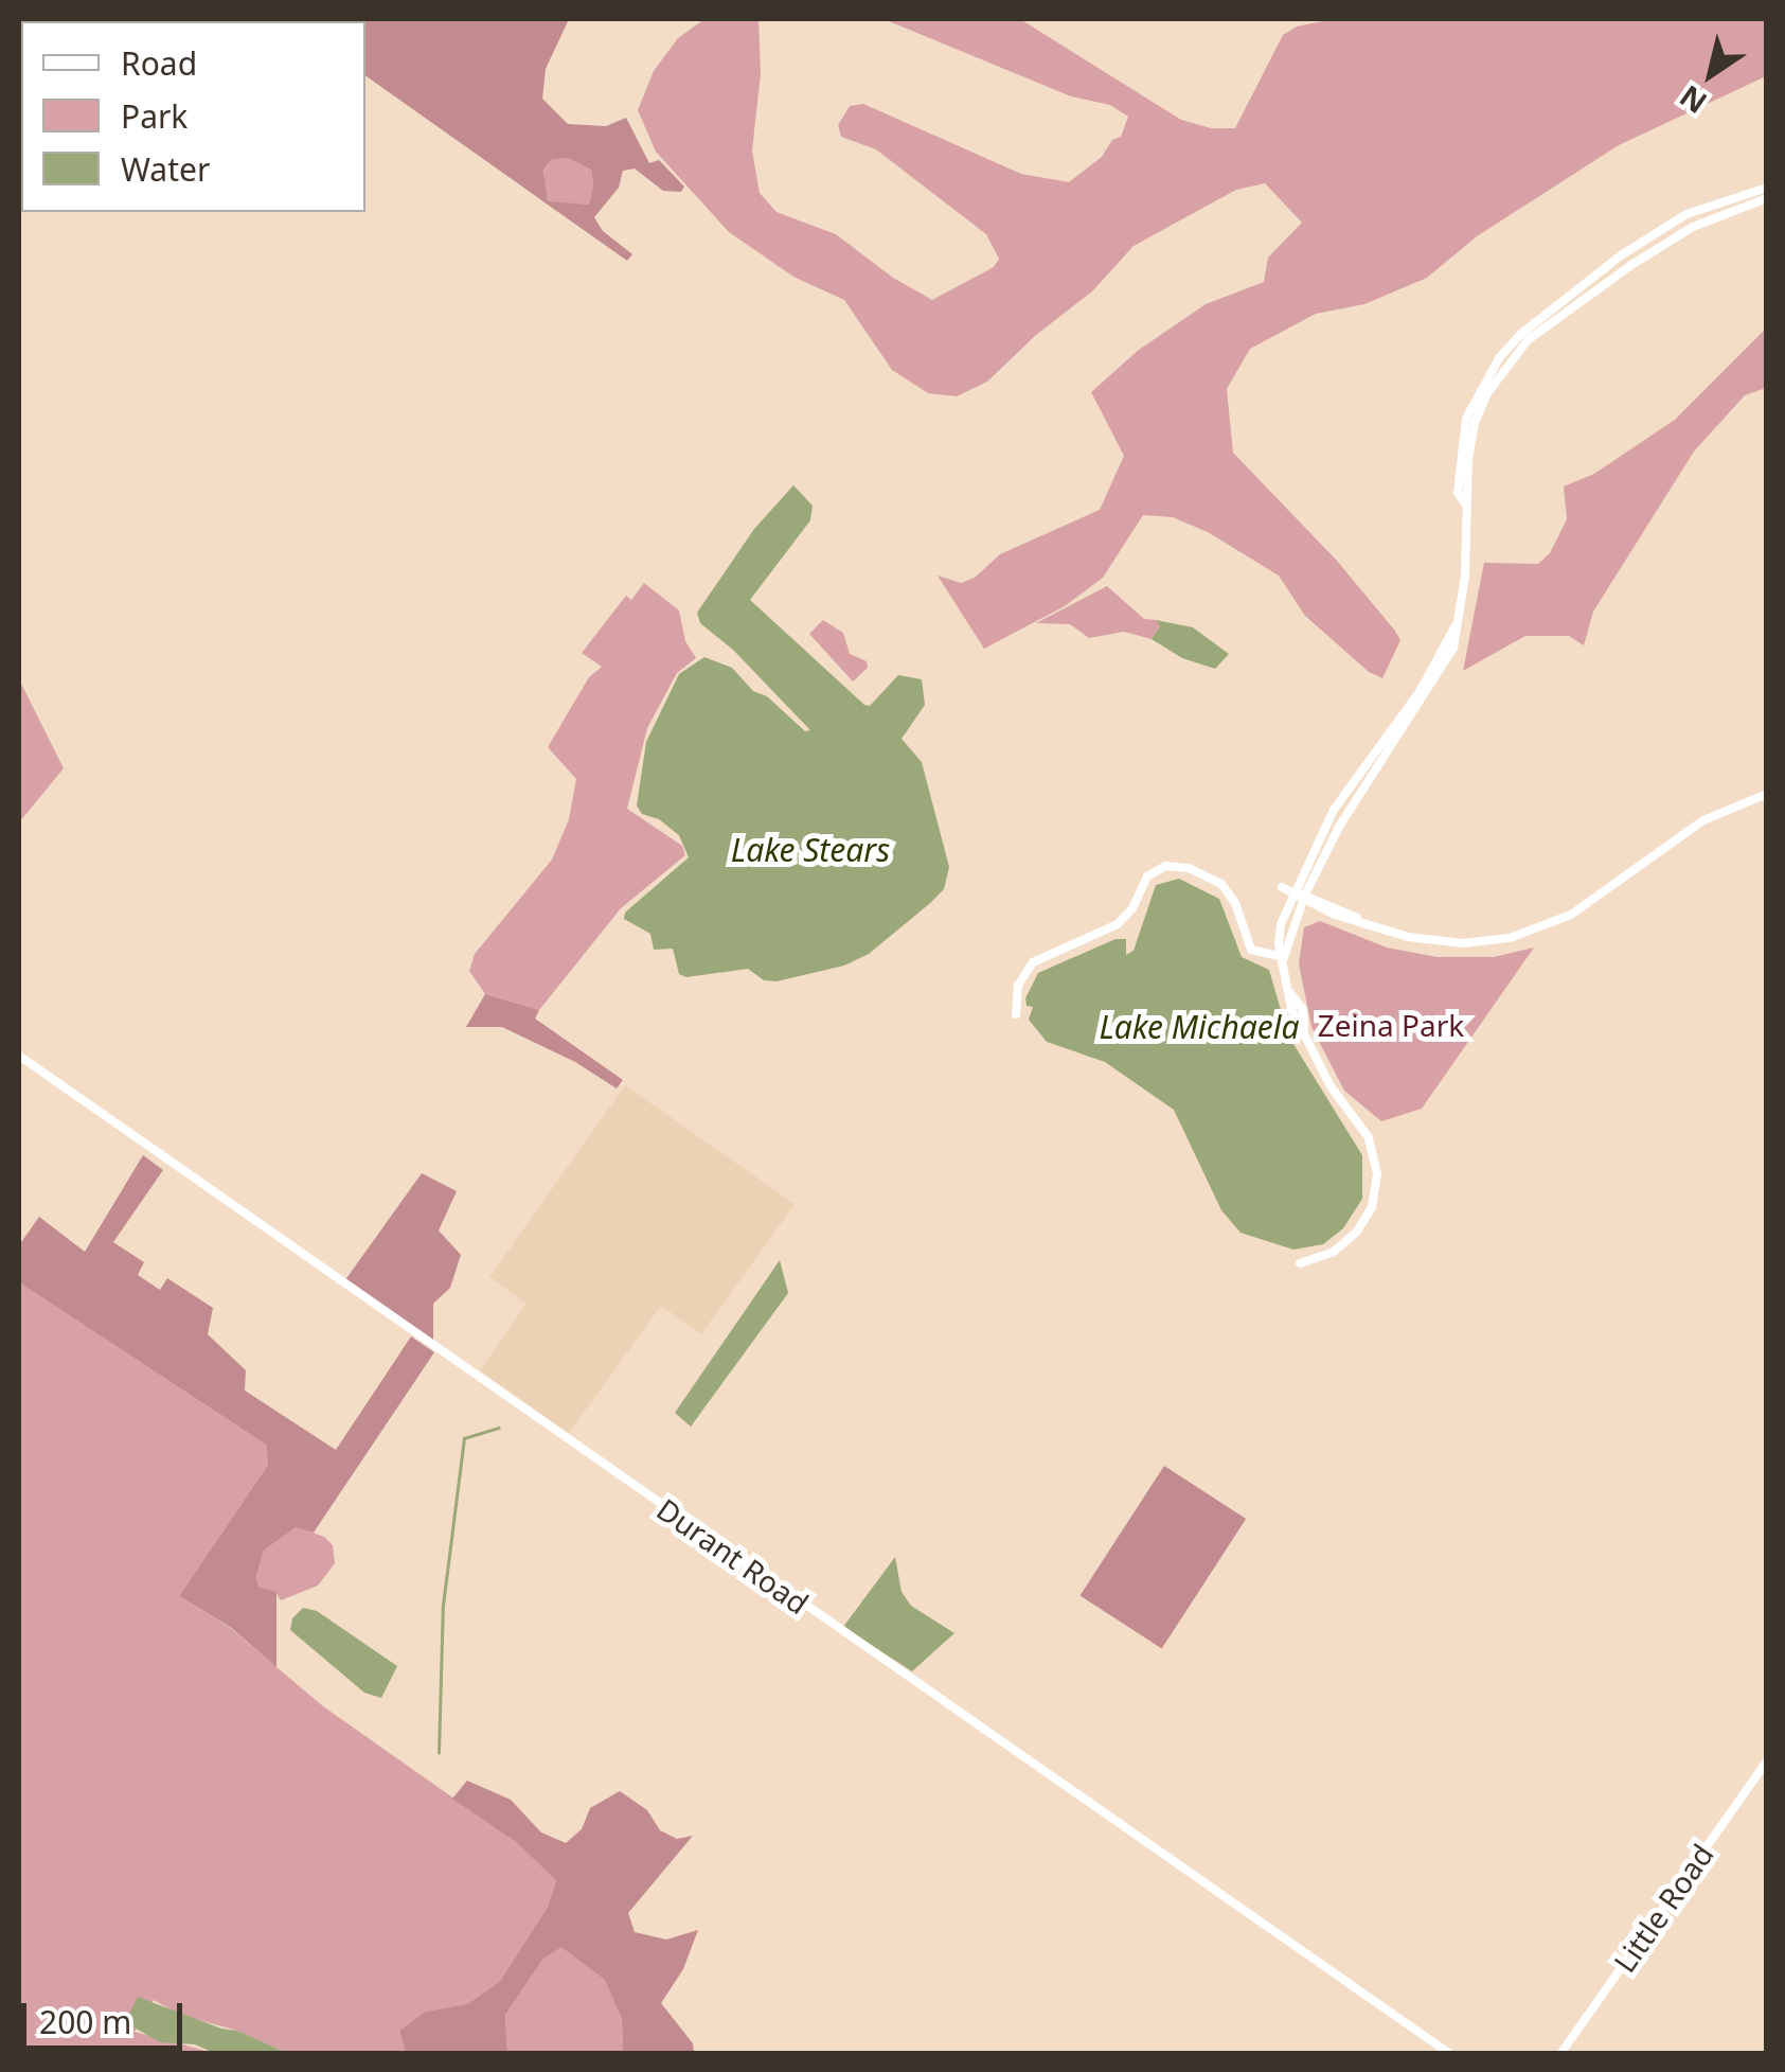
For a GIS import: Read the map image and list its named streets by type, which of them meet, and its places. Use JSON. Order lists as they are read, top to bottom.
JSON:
{
  "streets": {
    "street": ["Durant Road", "Little Road"]
  },
  "water": ["Lake Stears", "Lake Michaela"],
  "parks": ["Zeina Park"],
  "legend": ["Road", "Park", "Water"],
  "scale_bar": "200 m",
  "north": "bottom left"
}
